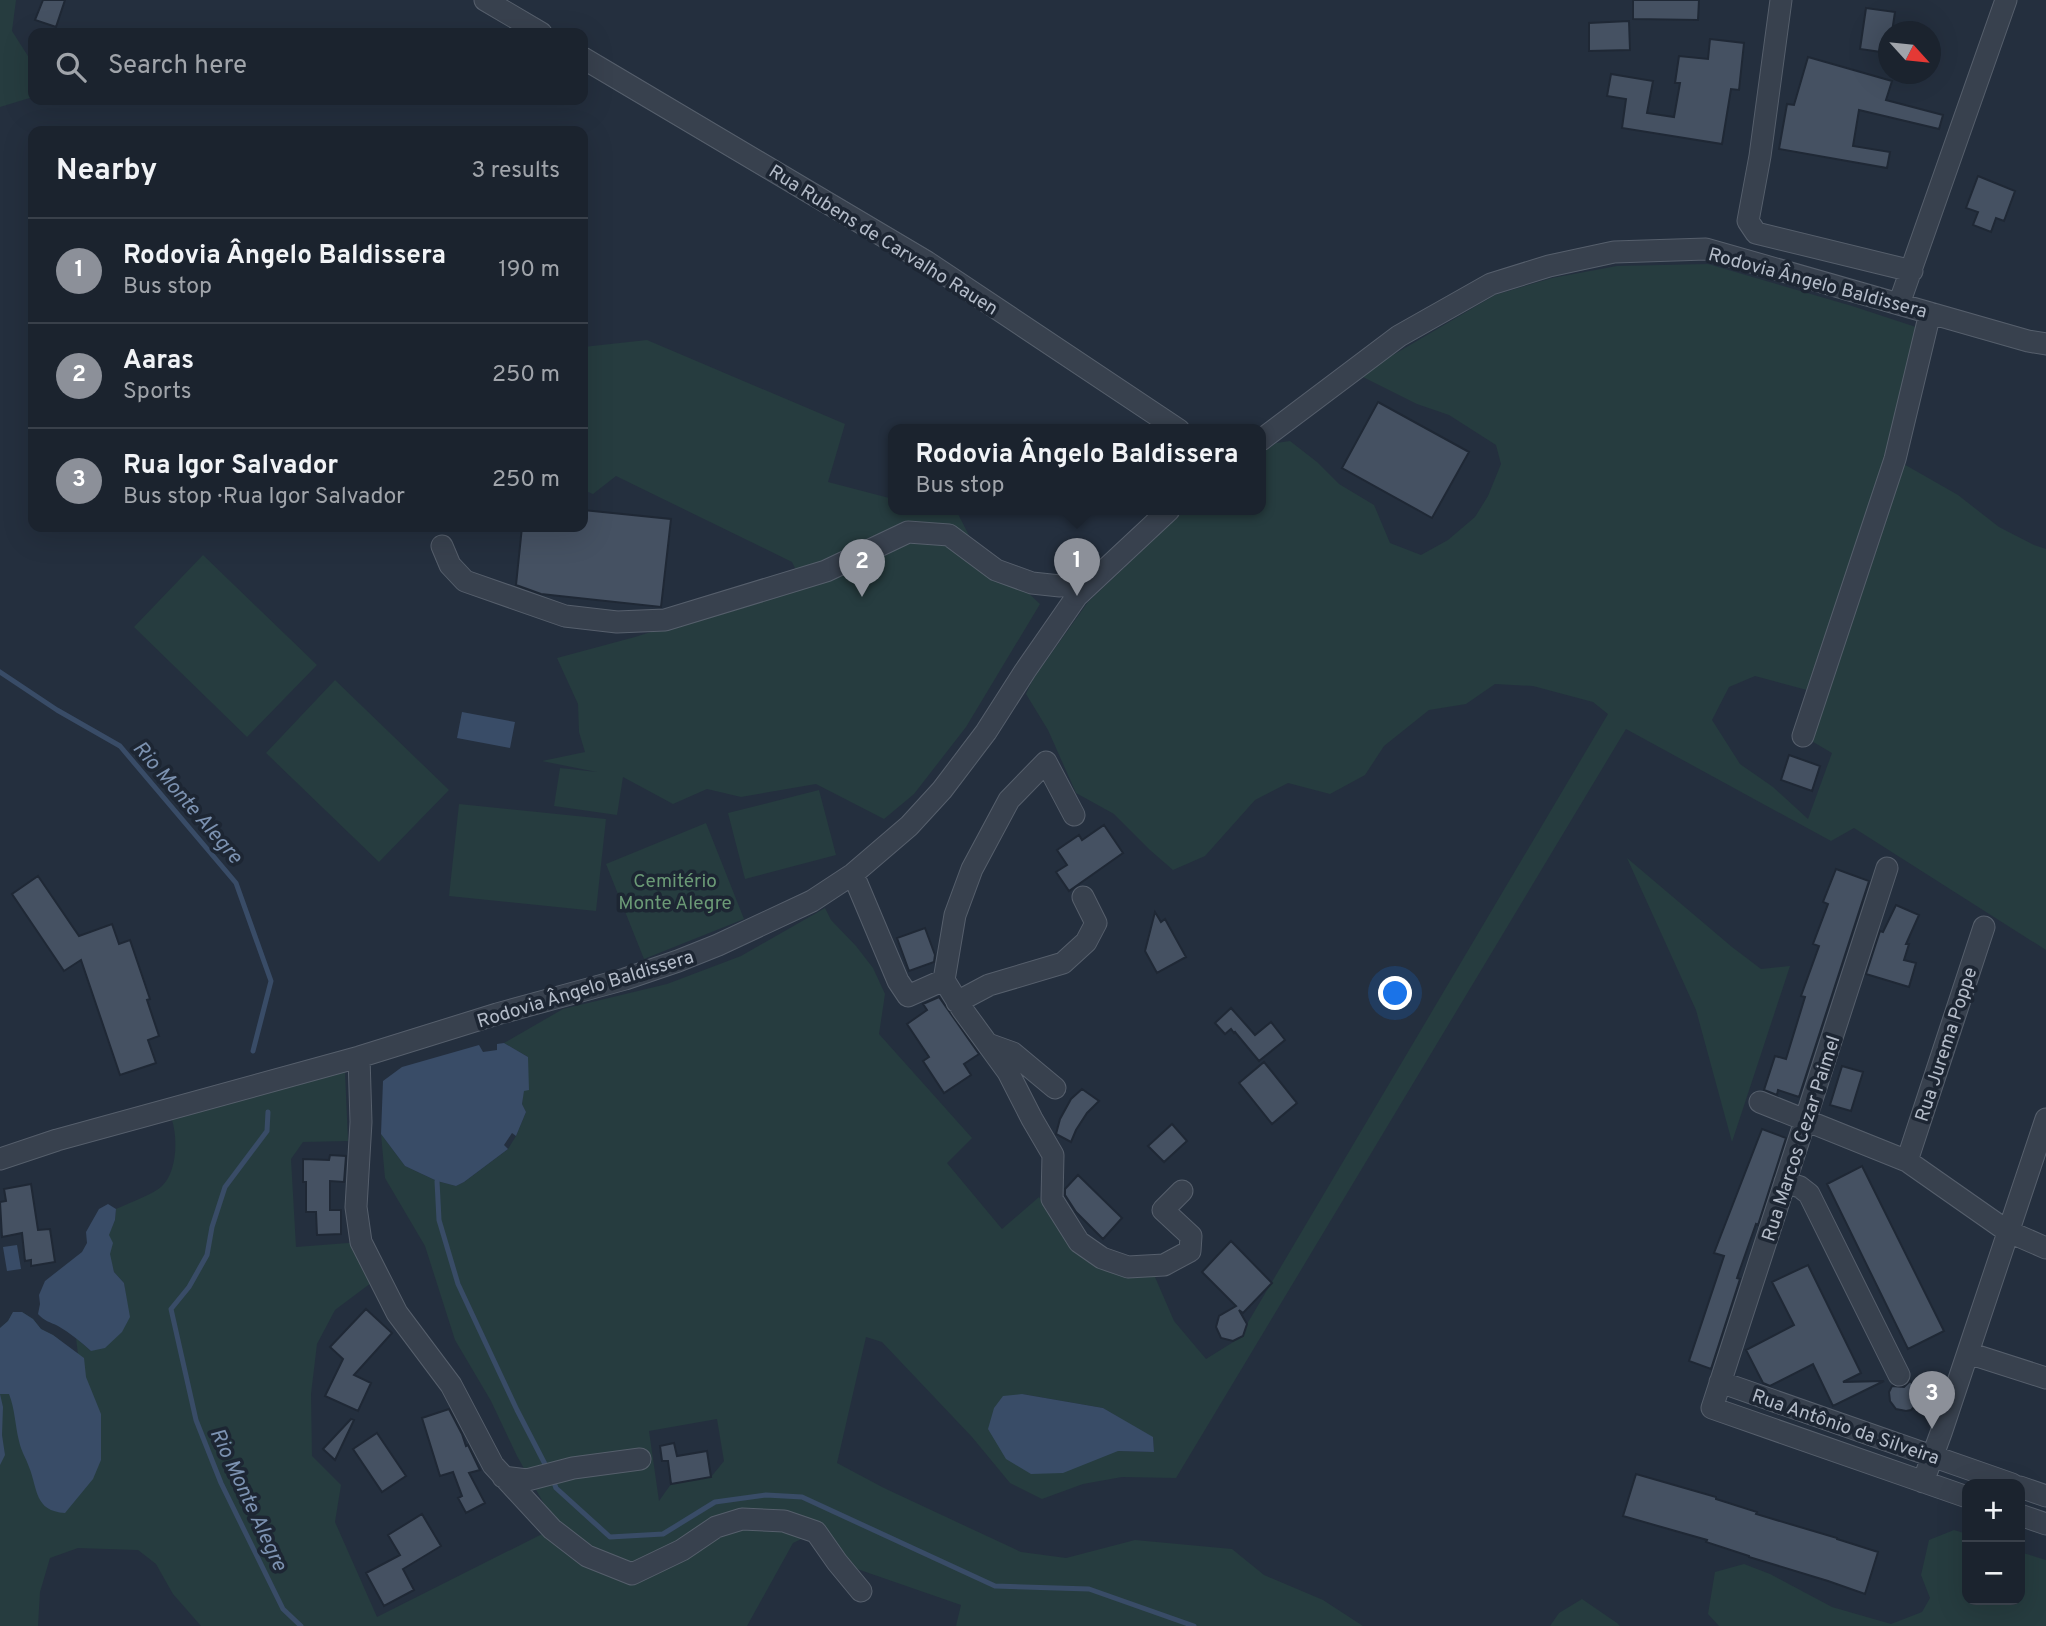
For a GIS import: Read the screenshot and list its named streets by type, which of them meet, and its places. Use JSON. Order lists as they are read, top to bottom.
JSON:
{
  "streets": {
    "street": [
      "Rua Rubens de Carvalho Rauen",
      "Rodovia Ângelo Baldissera",
      "Rua Jurema Poppe",
      "Rua Marcos Cezar Paimel",
      "Rua Antônio da Silveira"
    ]
  },
  "crossings": [
    ["Rua Marcos Cezar Paimel", "Rua Antônio da Silveira"]
  ],
  "water": ["Rio Monte Alegre"],
  "parks": ["Cemitério Monte Alegre"],
  "north": "bottom right",
  "page": {
    "search": "Search here",
    "heading": ["Nearby", "3 results"],
    "list": [
      {
        "mark": "1",
        "name": "Rodovia Ângelo Baldissera",
        "note": "Bus stop",
        "value": "190 m"
      },
      {
        "mark": "2",
        "name": "Aaras",
        "note": "Sports",
        "value": "250 m"
      },
      {
        "mark": "3",
        "name": "Rua Igor Salvador",
        "note": "Bus stop · Rua Igor Salvador",
        "value": "250 m"
      }
    ],
    "popup": ["Rodovia Ângelo Baldissera", "Bus stop"],
    "pins": ["1", "2", "3"],
    "map_buttons": ["+", "−"]
  }
}
